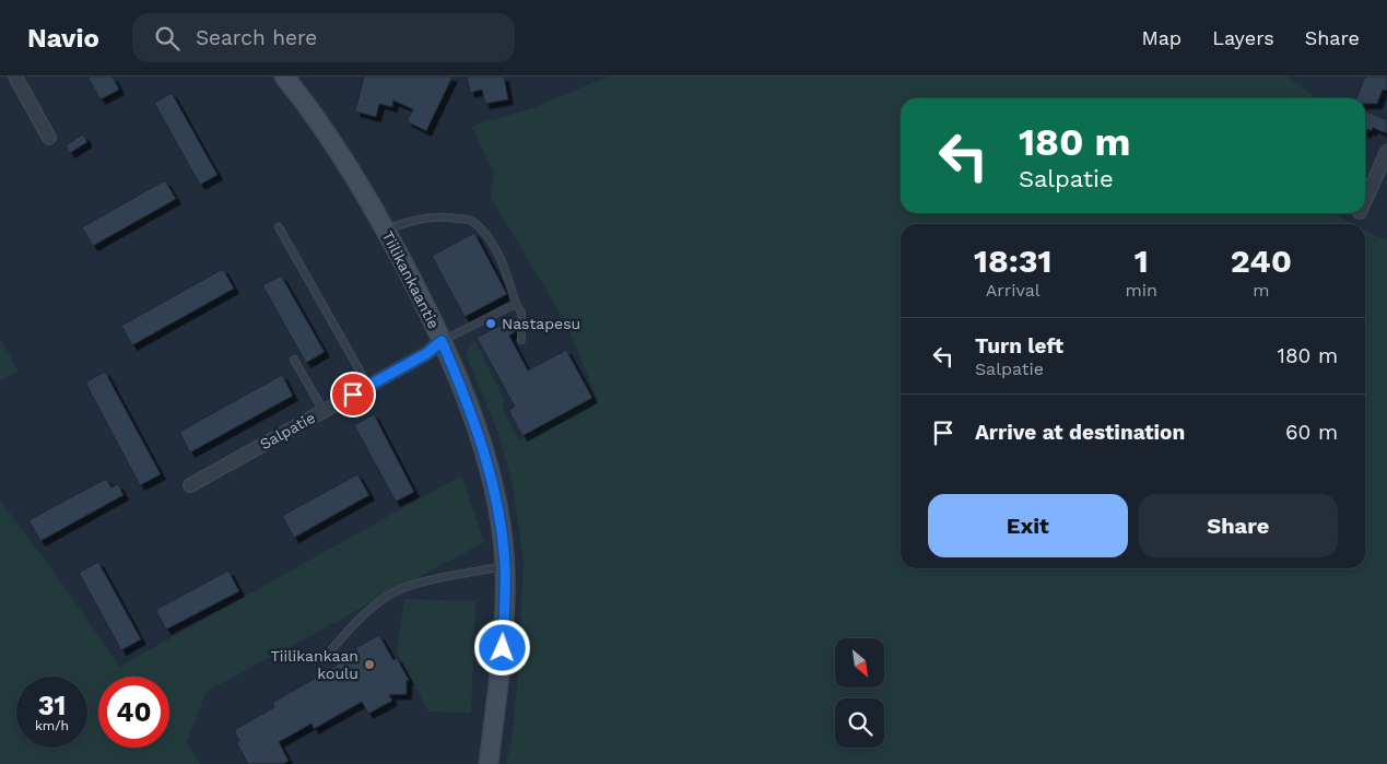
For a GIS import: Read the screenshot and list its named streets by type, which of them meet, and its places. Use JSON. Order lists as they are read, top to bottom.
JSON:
{
  "streets": {
    "street": ["Tiilikankaantie", "Salpatie"]
  },
  "crossings": [
    ["Tiilikankaantie", "Salpatie"]
  ],
  "places": ["Nastapesu", "Tiilikankaan koulu"],
  "north": "bottom right",
  "page": {
    "header": "Navio",
    "search": "Search here",
    "nav": ["Map", "Layers", "Share"],
    "turn": ["180 m", "Salpatie"],
    "eta": [
      "18:31",
      "Arrival",
      "1",
      "min",
      "240",
      "m"
    ],
    "list": [
      {
        "name": "Turn left",
        "note": "Salpatie",
        "value": "180 m"
      },
      {
        "name": "Arrive at destination",
        "value": "60 m"
      }
    ],
    "buttons": ["Exit", "Share"],
    "speed": "31 km/h",
    "limit": "40"
  }
}
